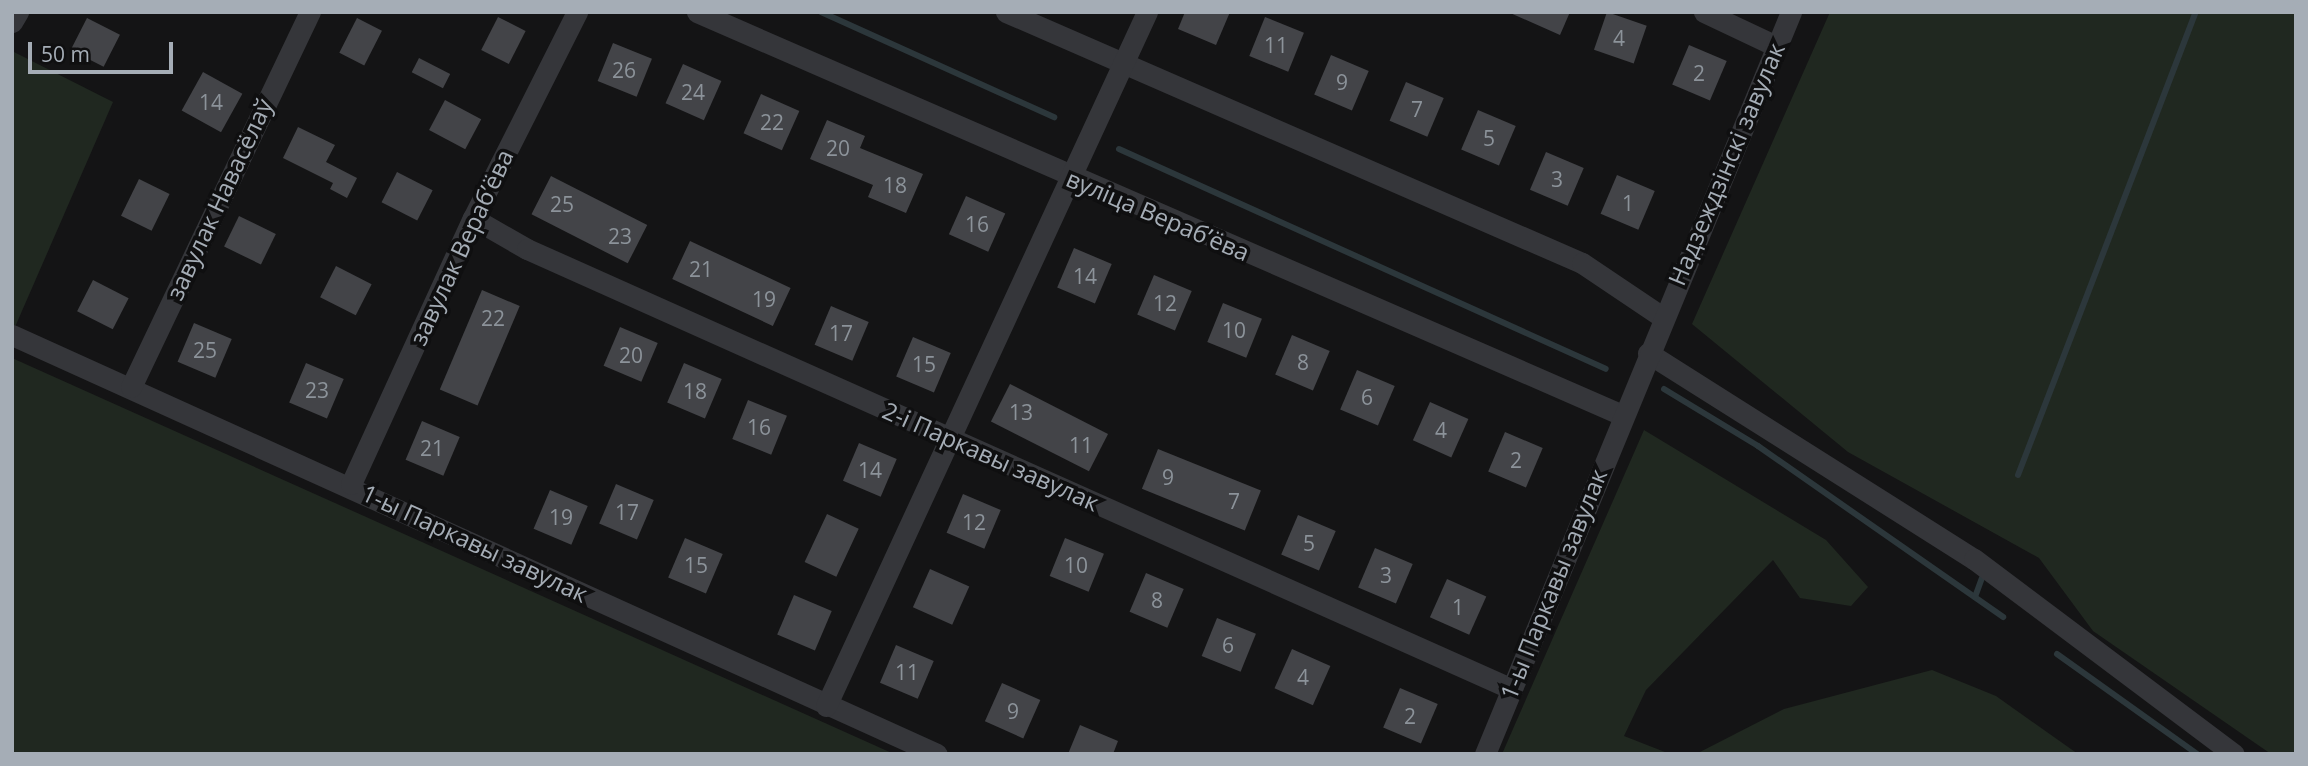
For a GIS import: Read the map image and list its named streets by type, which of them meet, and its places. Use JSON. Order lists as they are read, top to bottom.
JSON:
{
  "streets": {
    "street": [
      "Надзеждзінскі завулак",
      "завулак Навасёлаў",
      "вуліца Верабʼёва",
      "завулак Верабʼёва",
      "2-і Паркавы завулак",
      "1-ы Паркавы завулак"
    ]
  },
  "crossings": [
    ["Надзеждзінскі завулак", "1-ы Паркавы завулак"],
    ["завулак Навасёлаў", "1-ы Паркавы завулак"],
    ["вуліца Верабʼёва", "1-ы Паркавы завулак"],
    ["завулак Верабʼёва", "2-і Паркавы завулак"],
    ["завулак Верабʼёва", "1-ы Паркавы завулак"],
    ["2-і Паркавы завулак", "1-ы Паркавы завулак"]
  ],
  "house_numbers": [
    "4",
    "11",
    "26",
    "2",
    "9",
    "24",
    "14",
    "7",
    "22",
    "5",
    "20",
    "3",
    "18",
    "1",
    "25",
    "16",
    "23",
    "21",
    "14",
    "19",
    "12",
    "22",
    "10",
    "17",
    "25",
    "20",
    "8",
    "15",
    "23",
    "18",
    "6",
    "13",
    "16",
    "4",
    "11",
    "21",
    "2",
    "14",
    "9",
    "7",
    "17",
    "19",
    "12",
    "5",
    "15",
    "10",
    "3",
    "8",
    "1",
    "6",
    "11",
    "4",
    "9",
    "2"
  ],
  "scale_bar": "50 m"
}
